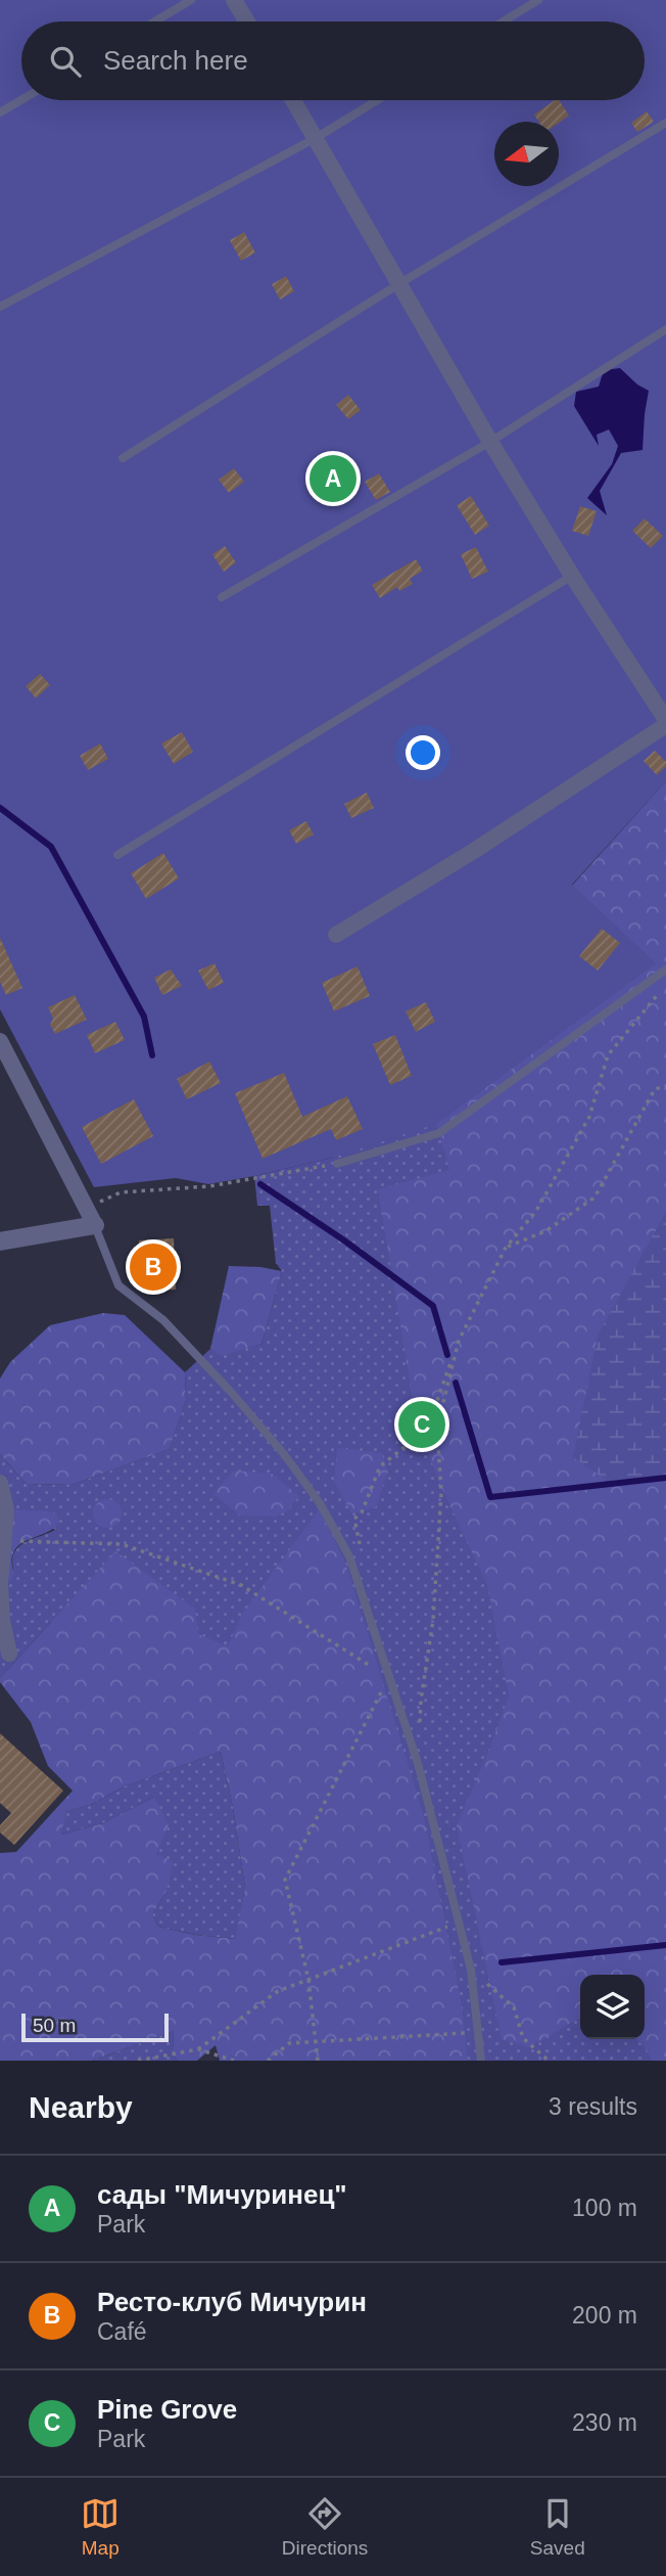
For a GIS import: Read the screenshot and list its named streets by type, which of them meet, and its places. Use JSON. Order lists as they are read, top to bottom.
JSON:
{
  "scale_bar": "50 m",
  "north": "left",
  "page": {
    "search": "Search here",
    "pins": ["A", "B", "C"],
    "scale": "50 m",
    "heading": ["Nearby", "3 results"],
    "list": [
      {
        "mark": "A",
        "name": "сады \"Мичуринец\"",
        "note": "Park",
        "value": "100 m"
      },
      {
        "mark": "B",
        "name": "Ресто-клуб Мичурин",
        "note": "Café",
        "value": "200 m"
      },
      {
        "mark": "C",
        "name": "Pine Grove",
        "note": "Park",
        "value": "230 m"
      }
    ],
    "nav": ["Map", "Directions", "Saved"]
  }
}
